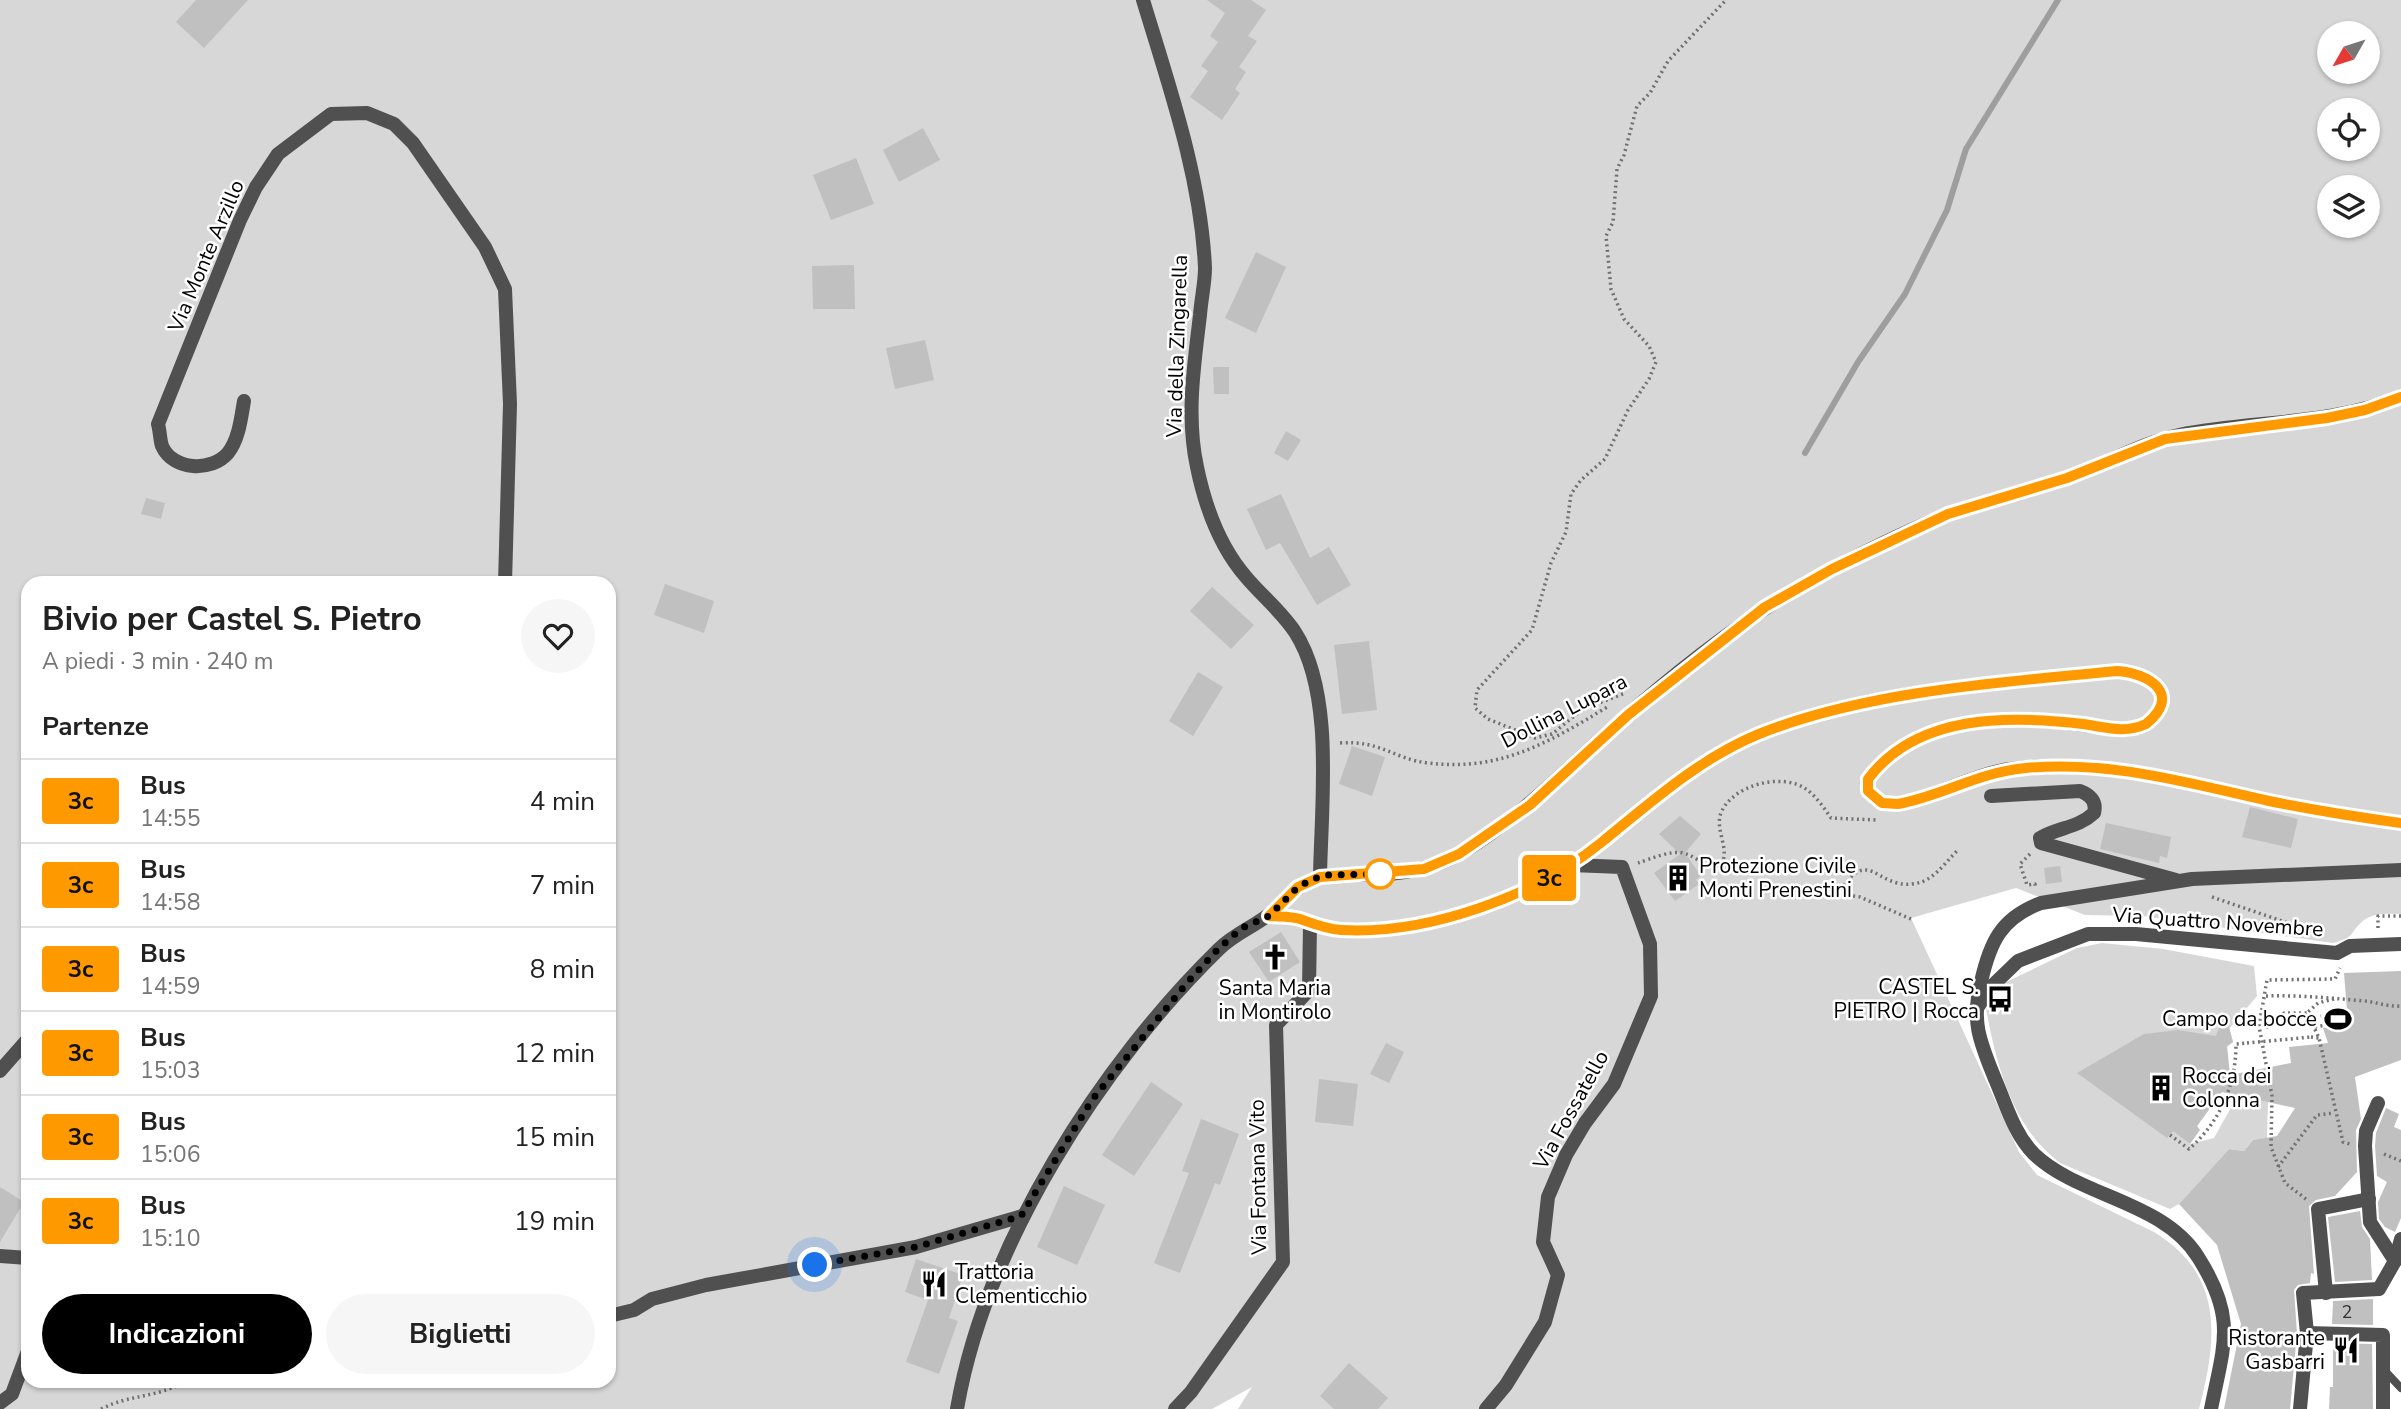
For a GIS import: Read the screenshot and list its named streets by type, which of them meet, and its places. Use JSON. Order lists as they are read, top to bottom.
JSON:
{
  "streets": {
    "street": [
      "Via Monte Arzillo",
      "Via della Zingarella",
      "Via Quattro Novembre",
      "Via Fossatello",
      "Via Fontana Vito"
    ],
    "path": ["Dollina Lupara"]
  },
  "crossings": [
    ["Via della Zingarella", "Dollina Lupara"]
  ],
  "places": {
    "building": ["Protezione Civile Monti Prenestini", "Rocca dei Colonna"],
    "church": ["Santa Maria in Montirolo"],
    "bus stop": ["CASTEL S. PIETRO | Rocca"],
    "sports": ["Campo da bocce"],
    "restaurant": ["Trattoria Clementicchio", "Ristorante Gasbarri"]
  },
  "lines": ["bus line 3c"],
  "house_numbers": ["2"],
  "north": "bottom left",
  "page": {
    "on_map": "3c",
    "heading": [
      ["Bivio per Castel S. Pietro", "A piedi · 3 min · 240 m"],
      "Partenze"
    ],
    "list": [
      {
        "mark": "3c",
        "name": "Bus",
        "note": "14:55",
        "value": "4 min"
      },
      {
        "mark": "3c",
        "name": "Bus",
        "note": "14:58",
        "value": "7 min"
      },
      {
        "mark": "3c",
        "name": "Bus",
        "note": "14:59",
        "value": "8 min"
      },
      {
        "mark": "3c",
        "name": "Bus",
        "note": "15:03",
        "value": "12 min"
      },
      {
        "mark": "3c",
        "name": "Bus",
        "note": "15:06",
        "value": "15 min"
      },
      {
        "mark": "3c",
        "name": "Bus",
        "note": "15:10",
        "value": "19 min"
      }
    ],
    "buttons": ["Indicazioni", "Biglietti"]
  }
}
